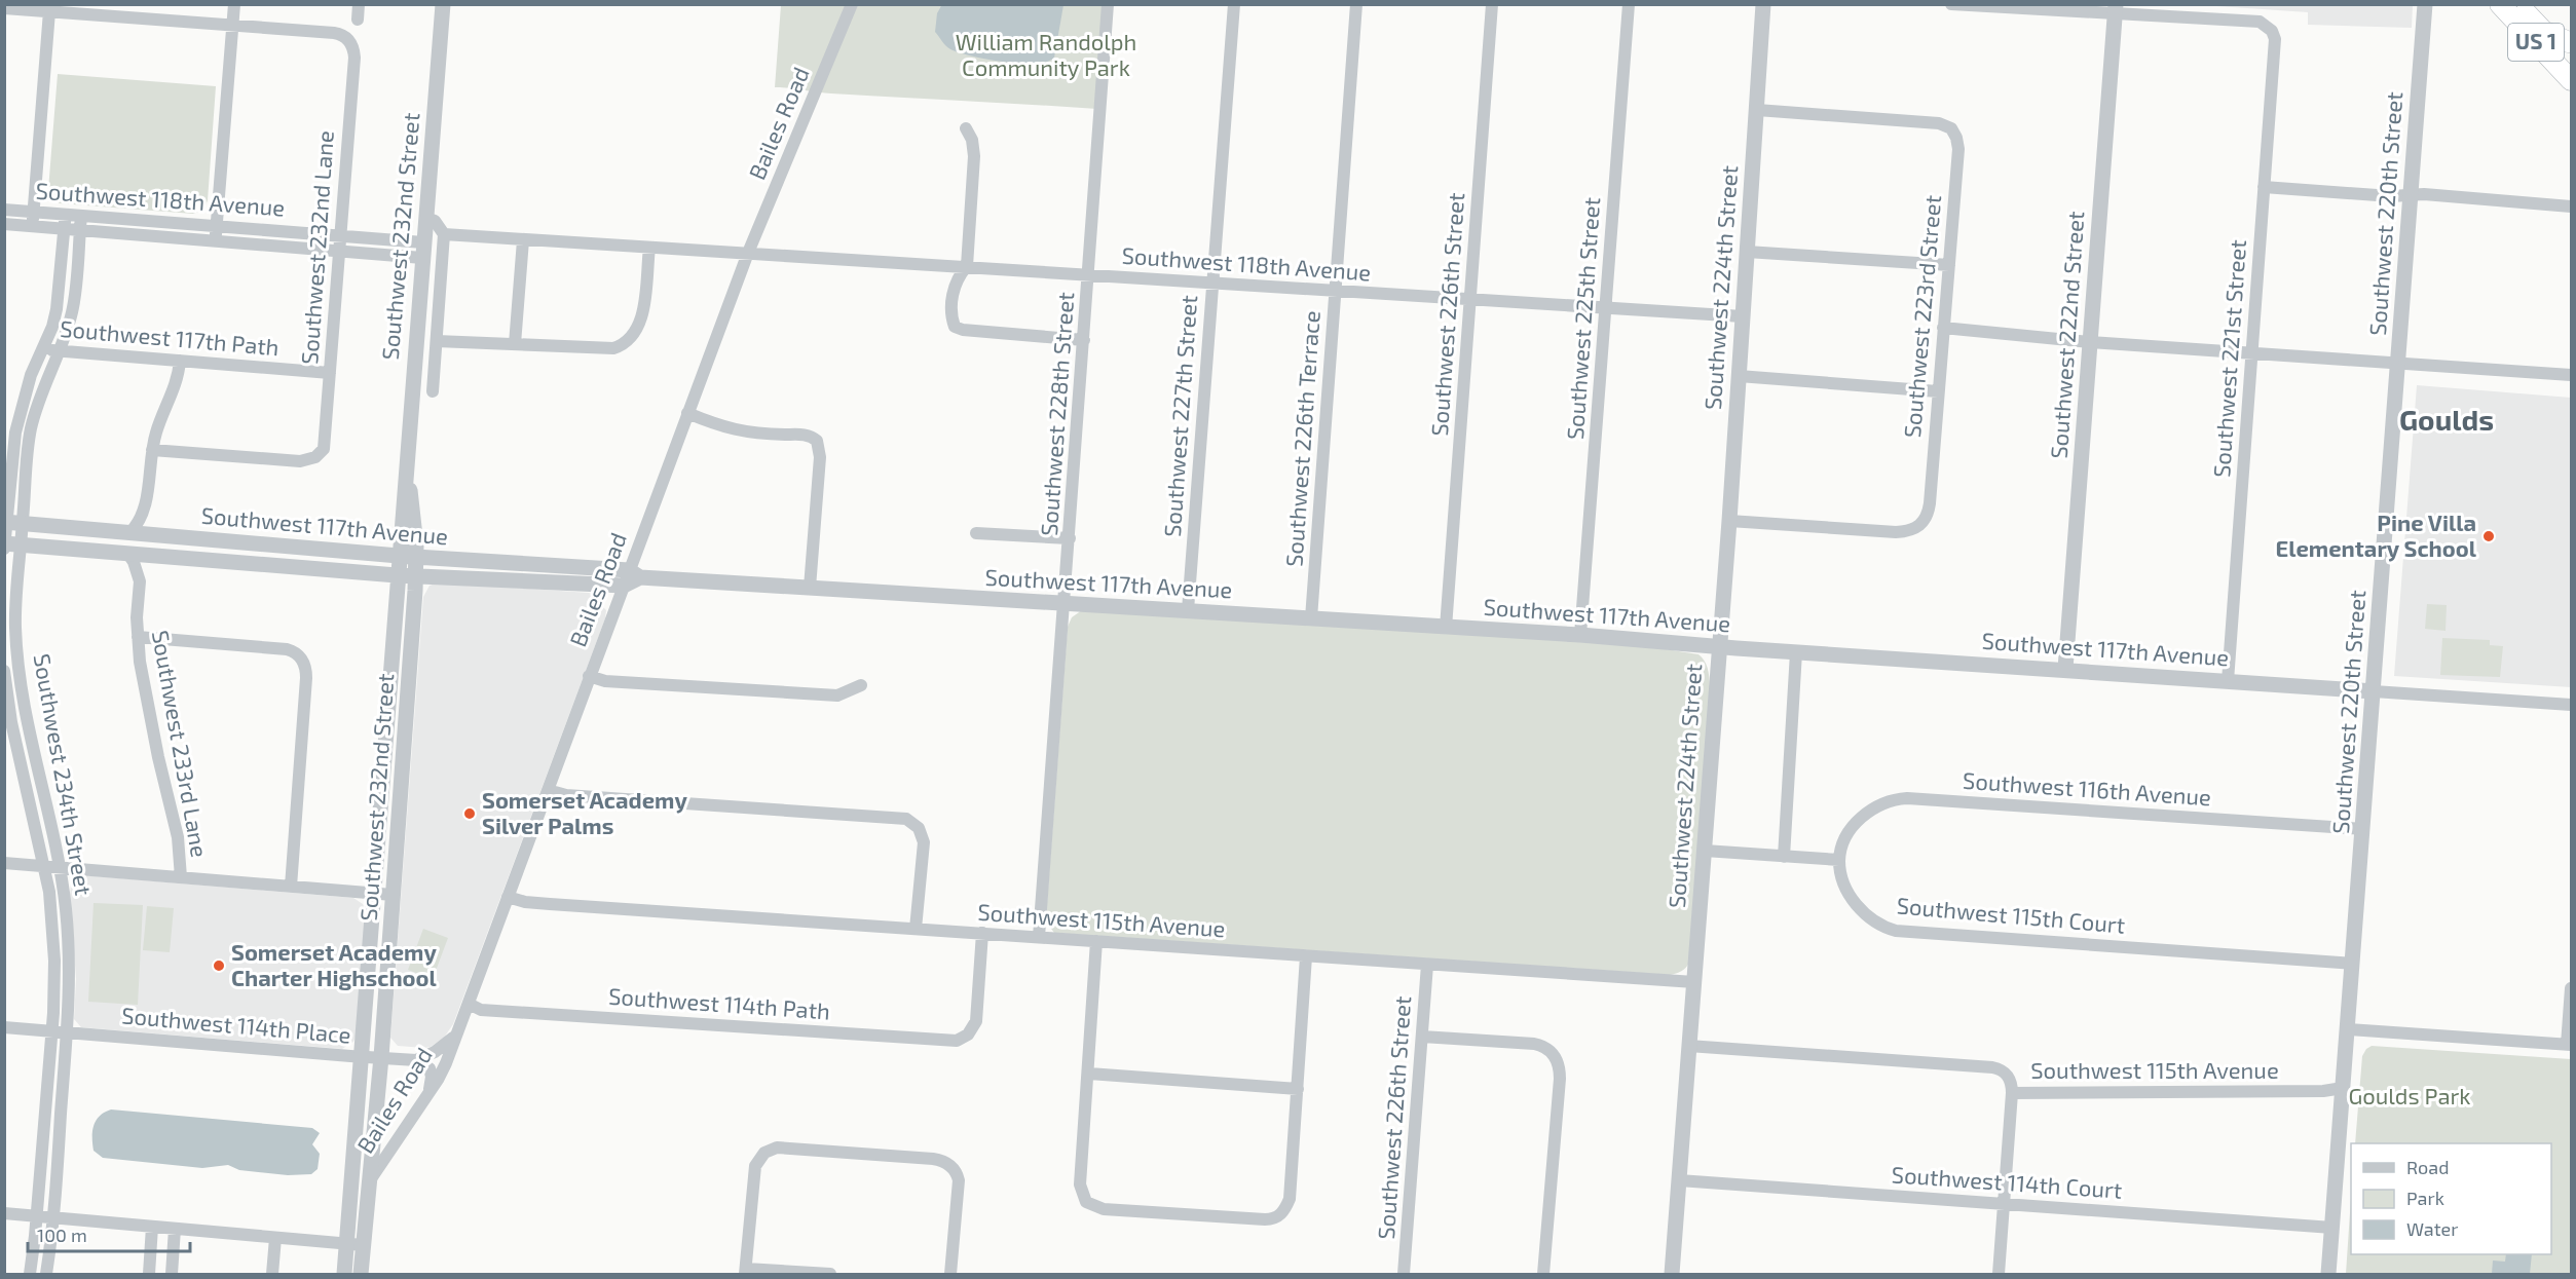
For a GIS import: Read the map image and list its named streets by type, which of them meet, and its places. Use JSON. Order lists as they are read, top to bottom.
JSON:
{
  "streets": {
    "highway": ["US 1"],
    "street": [
      "Bailes Road",
      "Southwest 118th Avenue",
      "Southwest 220th Street",
      "Southwest 232nd Street",
      "Southwest 232nd Lane",
      "Southwest 224th Street",
      "Southwest 226th Street",
      "Southwest 223rd Street",
      "Southwest 225th Street",
      "Southwest 222nd Street",
      "Southwest 117th Path",
      "Southwest 221st Street",
      "Southwest 228th Street",
      "Southwest 227th Street",
      "Southwest 226th Terrace",
      "Southwest 117th Avenue",
      "Southwest 233rd Lane",
      "Southwest 234th Street",
      "Southwest 116th Avenue",
      "Southwest 115th Court",
      "Southwest 115th Avenue",
      "Southwest 114th Path",
      "Southwest 114th Place",
      "Southwest 114th Court"
    ]
  },
  "crossings": [
    ["Bailes Road", "Southwest 118th Avenue"],
    ["Bailes Road", "Southwest 232nd Street"],
    ["Bailes Road", "Southwest 117th Avenue"],
    ["Bailes Road", "Southwest 115th Avenue"],
    ["Bailes Road", "Southwest 114th Path"],
    ["Southwest 118th Avenue", "Southwest 232nd Street"],
    ["Southwest 118th Avenue", "Southwest 232nd Lane"],
    ["Southwest 118th Avenue", "Southwest 224th Street"],
    ["Southwest 118th Avenue", "Southwest 226th Street"],
    ["Southwest 118th Avenue", "Southwest 225th Street"],
    ["Southwest 118th Avenue", "Southwest 228th Street"],
    ["Southwest 118th Avenue", "Southwest 227th Street"],
    ["Southwest 118th Avenue", "Southwest 226th Terrace"],
    ["Southwest 118th Avenue", "Southwest 234th Street"],
    ["Southwest 220th Street", "Southwest 117th Avenue"],
    ["Southwest 220th Street", "Southwest 116th Avenue"],
    ["Southwest 220th Street", "Southwest 115th Court"],
    ["Southwest 220th Street", "Southwest 115th Avenue"],
    ["Southwest 220th Street", "Southwest 114th Court"],
    ["Southwest 232nd Street", "Southwest 117th Avenue"],
    ["Southwest 232nd Street", "Southwest 114th Place"],
    ["Southwest 232nd Lane", "Southwest 117th Path"],
    ["Southwest 224th Street", "Southwest 223rd Street"],
    ["Southwest 224th Street", "Southwest 117th Avenue"],
    ["Southwest 224th Street", "Southwest 115th Avenue"],
    ["Southwest 224th Street", "Southwest 114th Court"],
    ["Southwest 226th Street", "Southwest 117th Avenue"],
    ["Southwest 226th Street", "Southwest 115th Avenue"],
    ["Southwest 225th Street", "Southwest 117th Avenue"],
    ["Southwest 222nd Street", "Southwest 221st Street"],
    ["Southwest 222nd Street", "Southwest 117th Avenue"],
    ["Southwest 117th Path", "Southwest 234th Street"],
    ["Southwest 221st Street", "Southwest 117th Avenue"],
    ["Southwest 228th Street", "Southwest 117th Avenue"],
    ["Southwest 228th Street", "Southwest 115th Avenue"],
    ["Southwest 227th Street", "Southwest 117th Avenue"],
    ["Southwest 226th Terrace", "Southwest 117th Avenue"],
    ["Southwest 117th Avenue", "Southwest 233rd Lane"],
    ["Southwest 117th Avenue", "Southwest 234th Street"],
    ["Southwest 234th Street", "Southwest 114th Place"],
    ["Southwest 116th Avenue", "Southwest 115th Court"],
    ["Southwest 115th Avenue", "Southwest 114th Path"]
  ],
  "districts": ["Goulds"],
  "parks": ["William Randolph Community Park", "Goulds Park"],
  "places": ["Pine Villa Elementary School", "Somerset Academy Silver Palms", "Somerset Academy Charter Highschool"],
  "legend": ["Road", "Park", "Water"],
  "scale_bar": "100 m"
}
